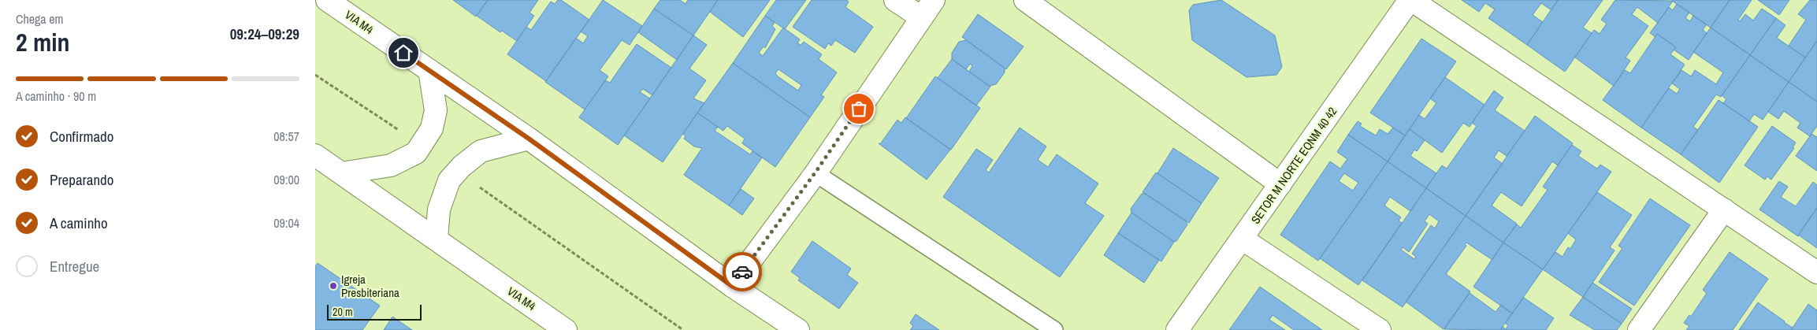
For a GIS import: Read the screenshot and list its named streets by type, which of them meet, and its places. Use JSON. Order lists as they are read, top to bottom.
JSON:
{
  "streets": {
    "street": ["VIA M4", "SETOR M NORTE EQNM 40 42"]
  },
  "places": ["Igreja Presbiteriana"],
  "scale_bar": "20 m",
  "page": {
    "heading": ["2 min", "Chega em", "09:24–09:29"],
    "bar": "A caminho · 90 m",
    "list": [
      ["Confirmado", "08:57"],
      ["Preparando", "09:00"],
      ["A caminho", "09:04"],
      "Entregue"
    ],
    "scale": "20 m"
  }
}
